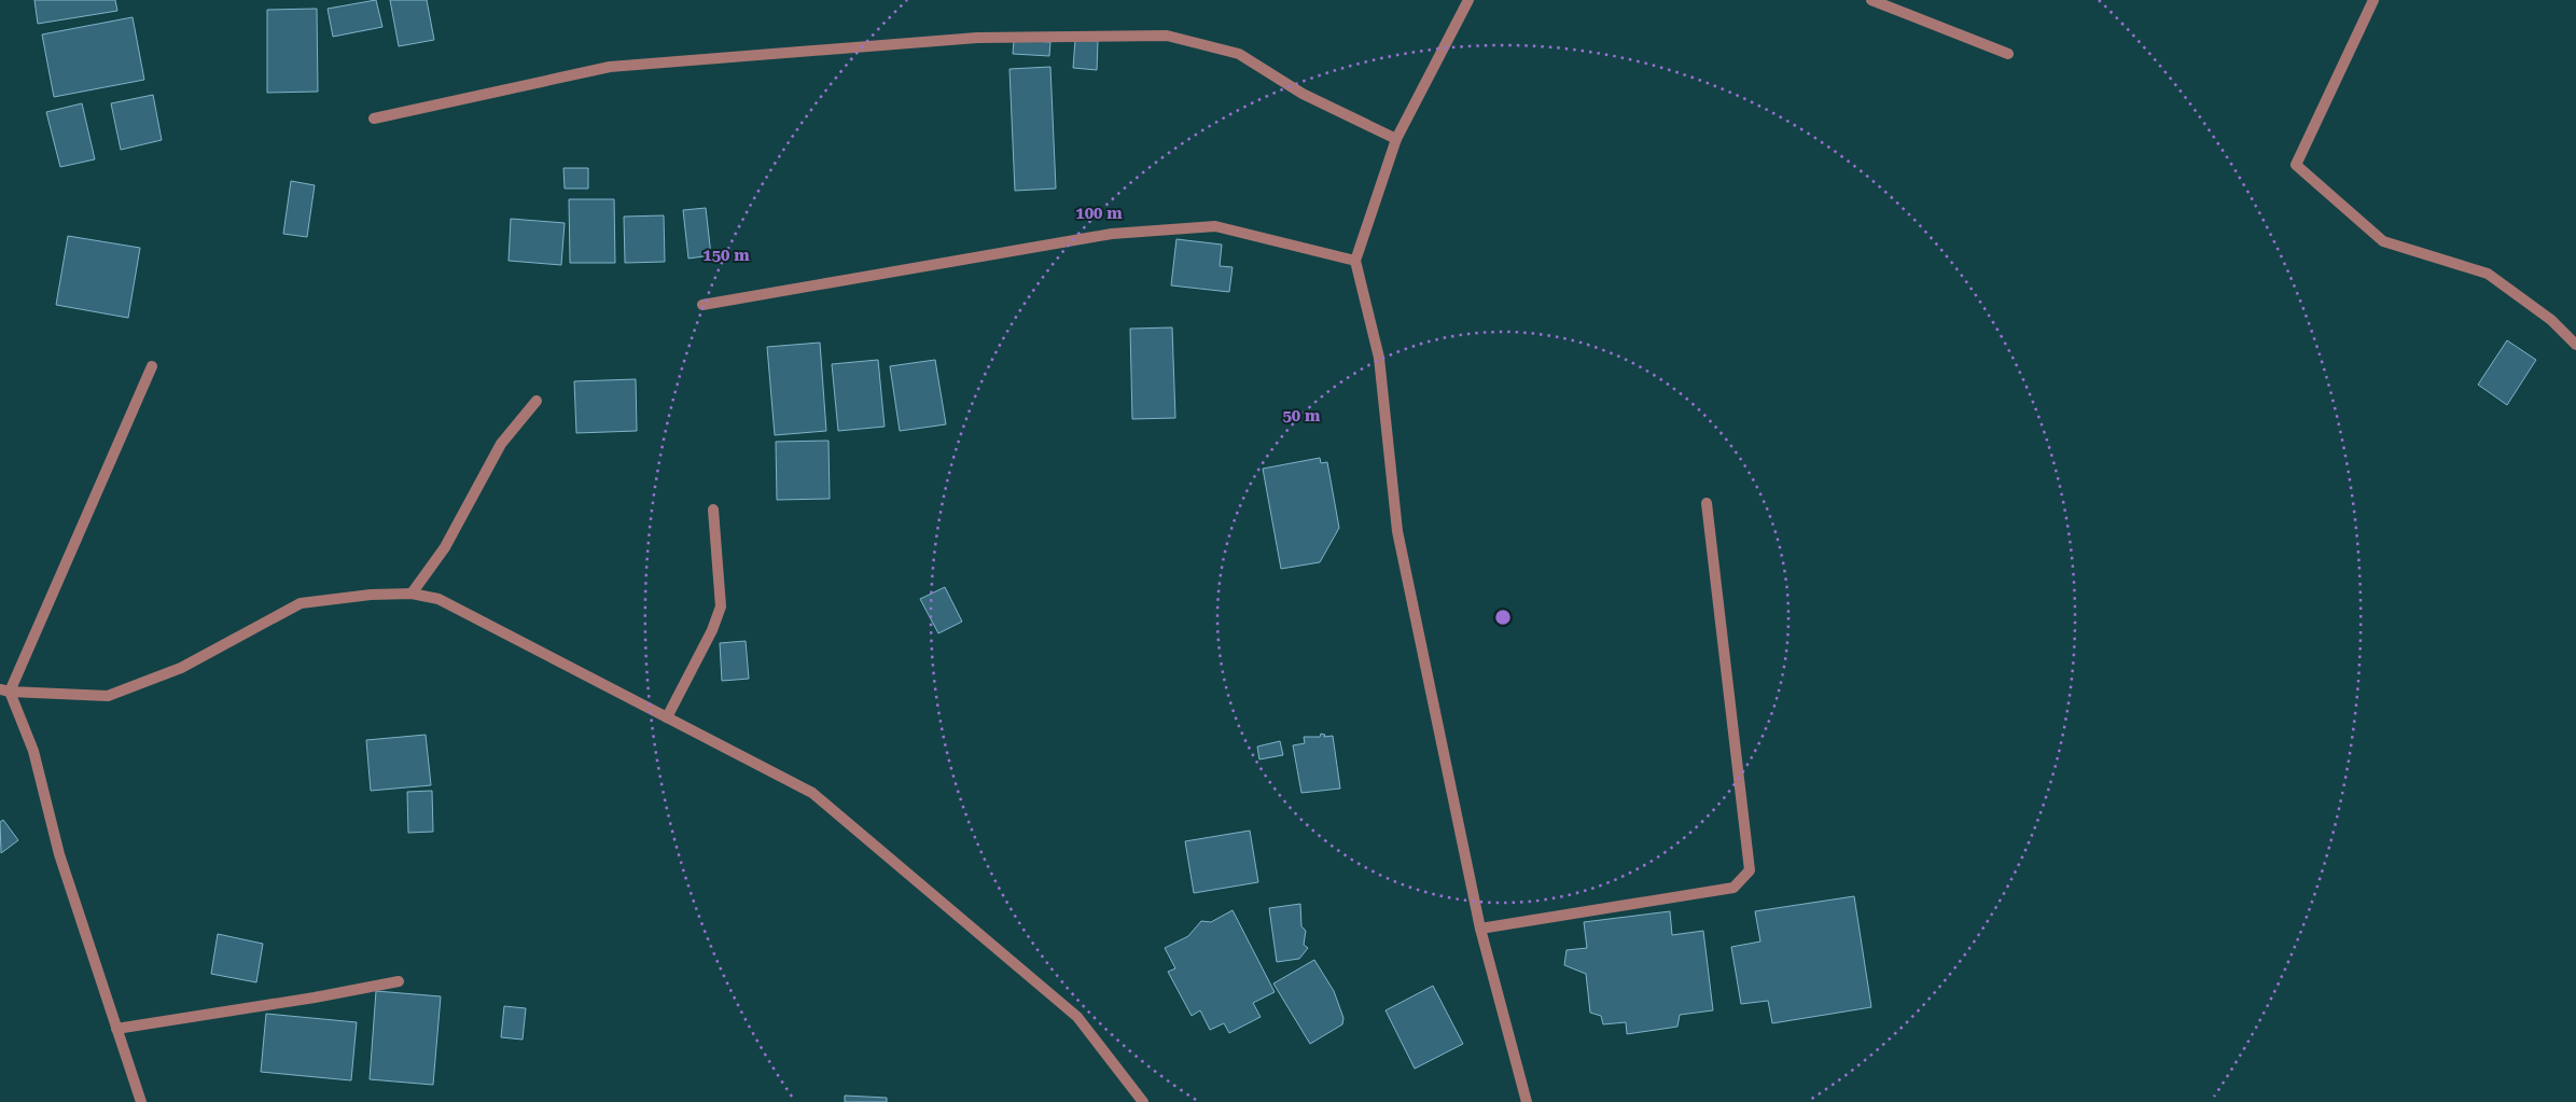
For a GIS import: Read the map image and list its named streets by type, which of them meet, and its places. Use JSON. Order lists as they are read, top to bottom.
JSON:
{
  "rings": ["100 m", "150 m", "50 m"]
}
